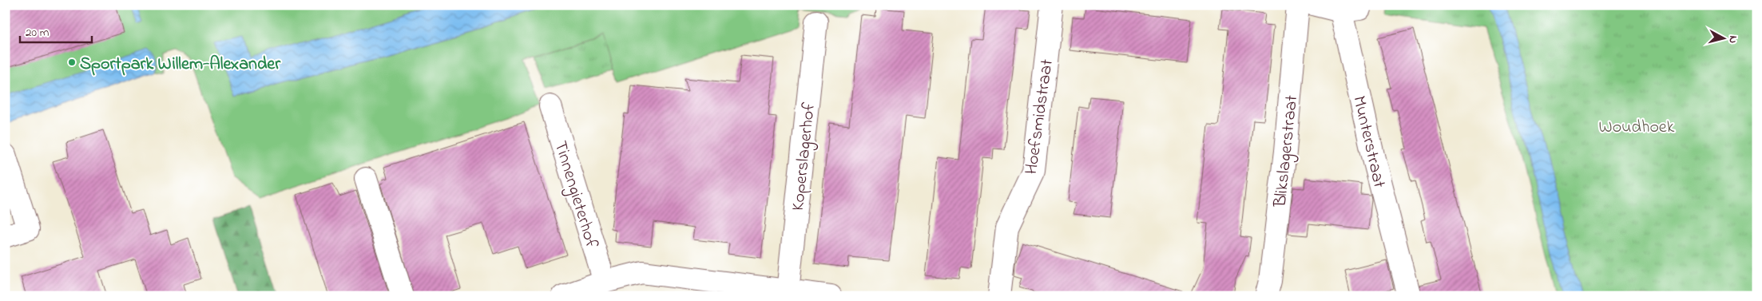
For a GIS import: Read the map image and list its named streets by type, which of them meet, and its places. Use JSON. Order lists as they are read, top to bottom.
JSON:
{
  "streets": {
    "street": [
      "Hoefsmidstraat",
      "Munterstraat",
      "Blikslagerstraat",
      "Koperslagerhof",
      "Tinnengieterhof"
    ]
  },
  "parks": ["Woudhoek"],
  "places": ["Sportpark Willem-Alexander"],
  "scale_bar": "20 m",
  "north": "right"
}
